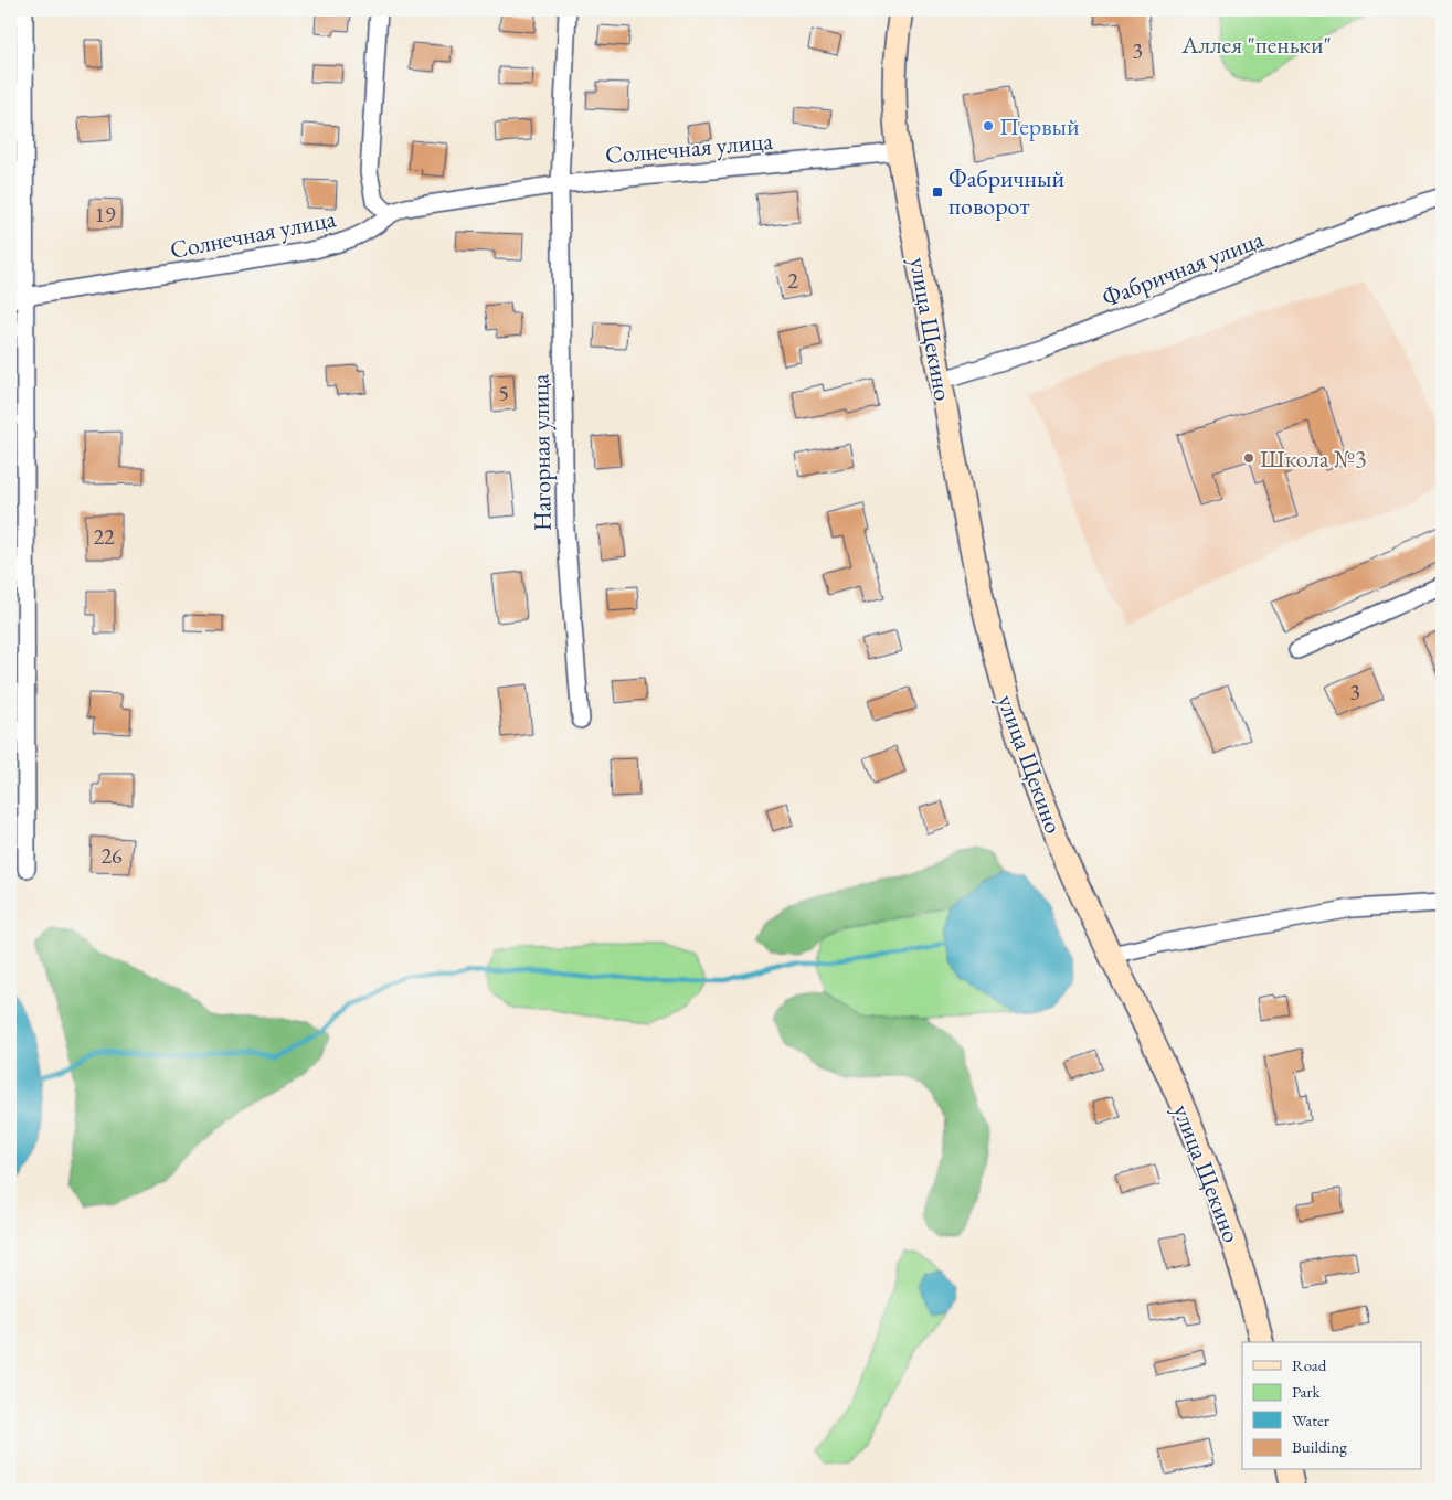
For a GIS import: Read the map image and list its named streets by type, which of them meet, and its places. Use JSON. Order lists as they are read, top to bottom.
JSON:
{
  "streets": {
    "main road": ["улица Щекино"],
    "street": ["Солнечная улица", "Фабричная улица", "Нагорная улица"]
  },
  "crossings": [
    ["Солнечная улица", "улица Щекино"],
    ["Солнечная улица", "Нагорная улица"],
    ["Фабричная улица", "улица Щекино"]
  ],
  "parks": ["Аллея \"пеньки\""],
  "places": {
    "other": ["Первый", "Школа №3"],
    "transit": ["Фабричный поворот"]
  },
  "house_numbers": [
    "3",
    "19",
    "2",
    "5",
    "22",
    "3",
    "26"
  ],
  "legend": [
    "Road",
    "Park",
    "Water",
    "Building"
  ]
}
